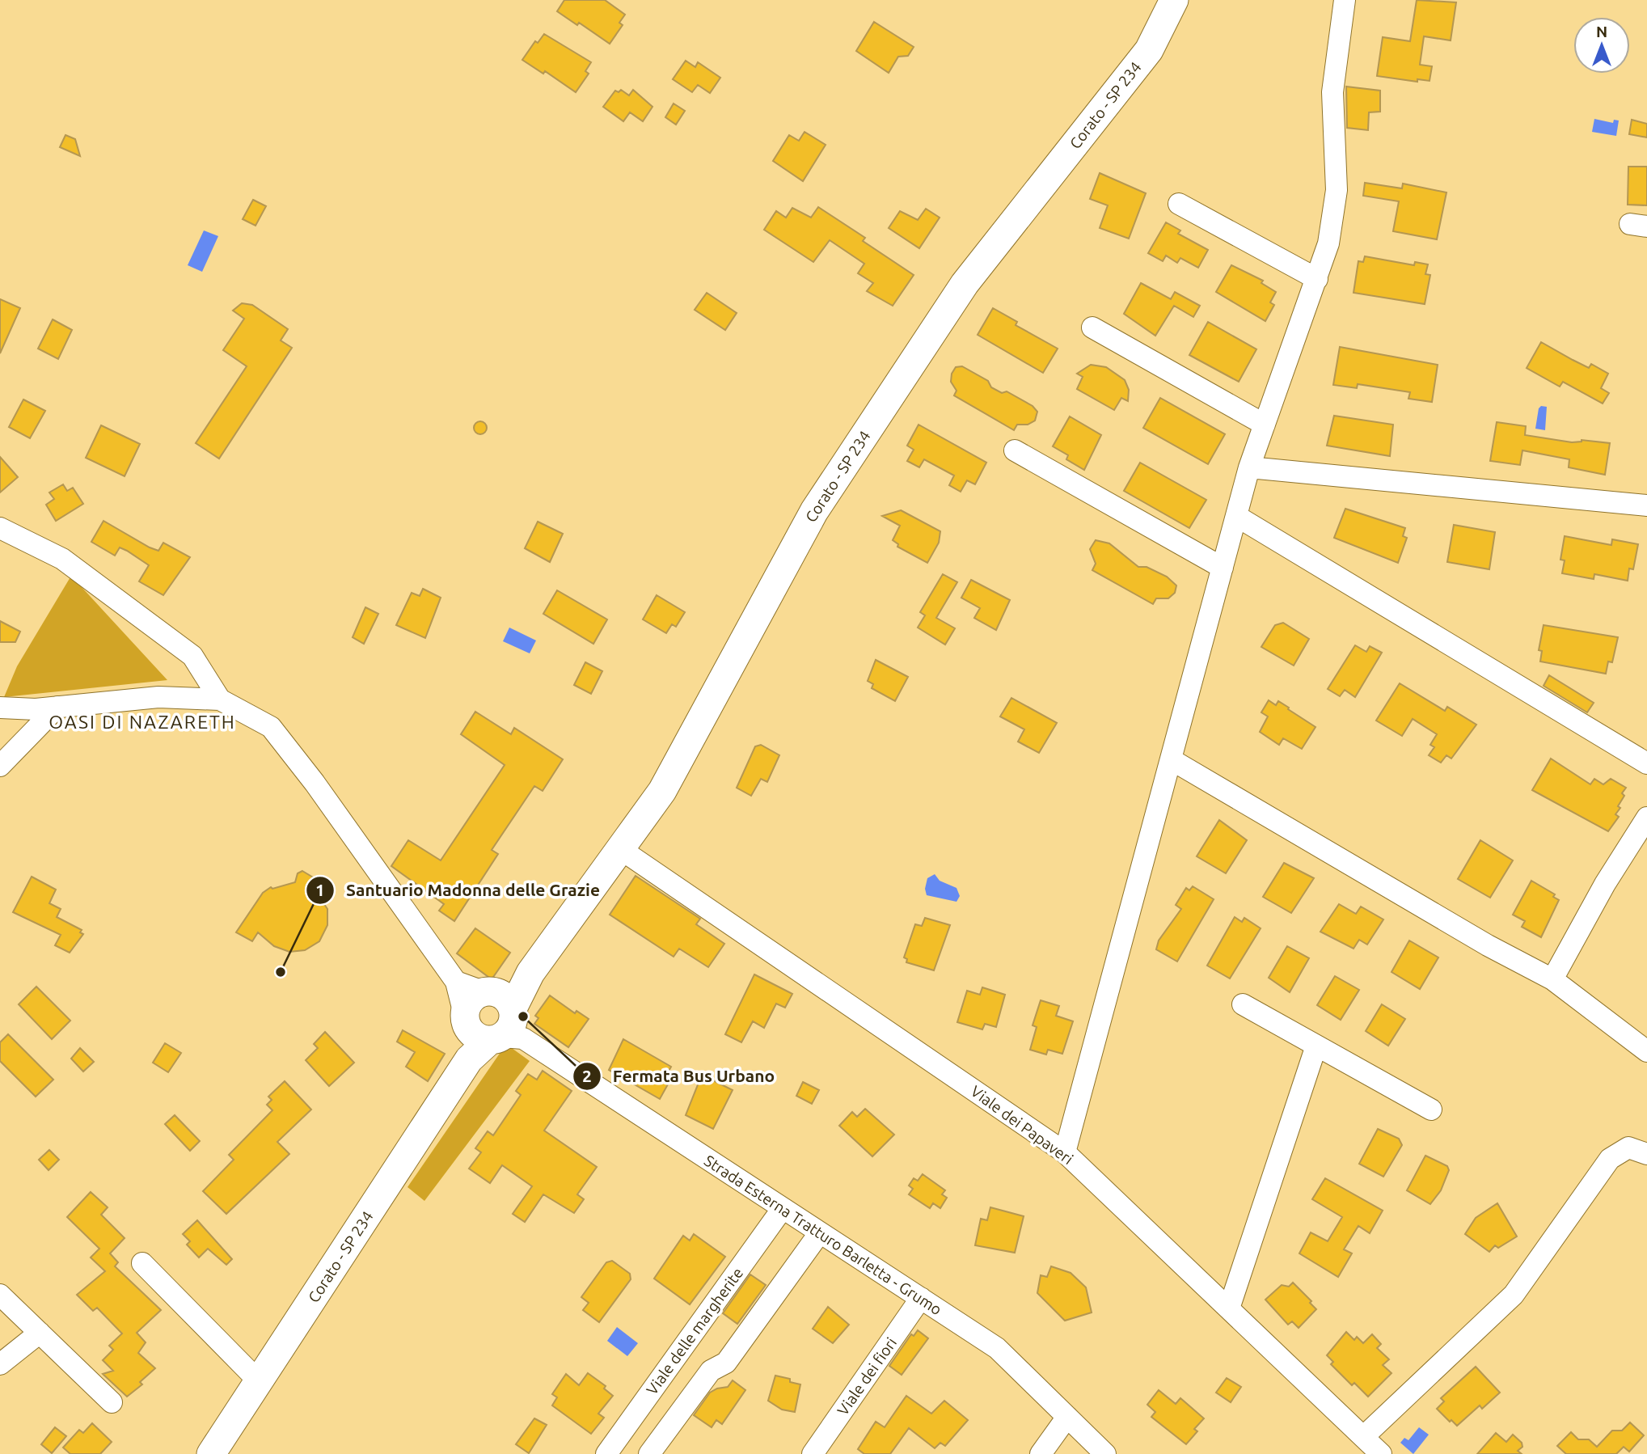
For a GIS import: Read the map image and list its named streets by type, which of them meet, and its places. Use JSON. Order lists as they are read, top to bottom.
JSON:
{
  "streets": {
    "main road": ["Corato - SP 234"],
    "street": [
      "Viale dei Papaveri",
      "Strada Esterna Tratturo Barletta - Grumo",
      "Viale delle margherite",
      "Viale dei fiori"
    ]
  },
  "crossings": [
    ["Corato - SP 234", "Viale dei Papaveri"],
    ["Corato - SP 234", "Strada Esterna Tratturo Barletta - Grumo"],
    ["Strada Esterna Tratturo Barletta - Grumo", "Viale delle margherite"],
    ["Strada Esterna Tratturo Barletta - Grumo", "Viale dei fiori"]
  ],
  "districts": ["OASI DI NAZARETH"],
  "places": ["Santuario Madonna delle Grazie", "Fermata Bus Urbano"],
  "north": "top"
}
